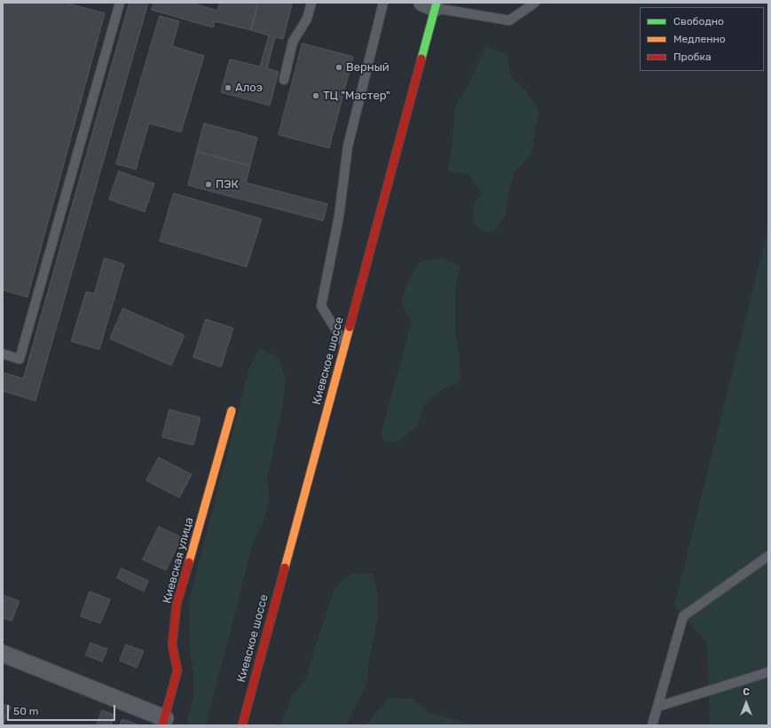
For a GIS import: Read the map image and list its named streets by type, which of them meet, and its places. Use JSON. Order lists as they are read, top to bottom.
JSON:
{
  "streets": {
    "main road": ["Киевское шоссе", "Киевская улица"]
  },
  "places": [
    "Верный",
    "Алоэ",
    "ТЦ \"Мастер\"",
    "ПЭК"
  ],
  "legend": ["Свободно", "Медленно", "Пробка"],
  "scale_bar": "50 m",
  "north": "top"
}
